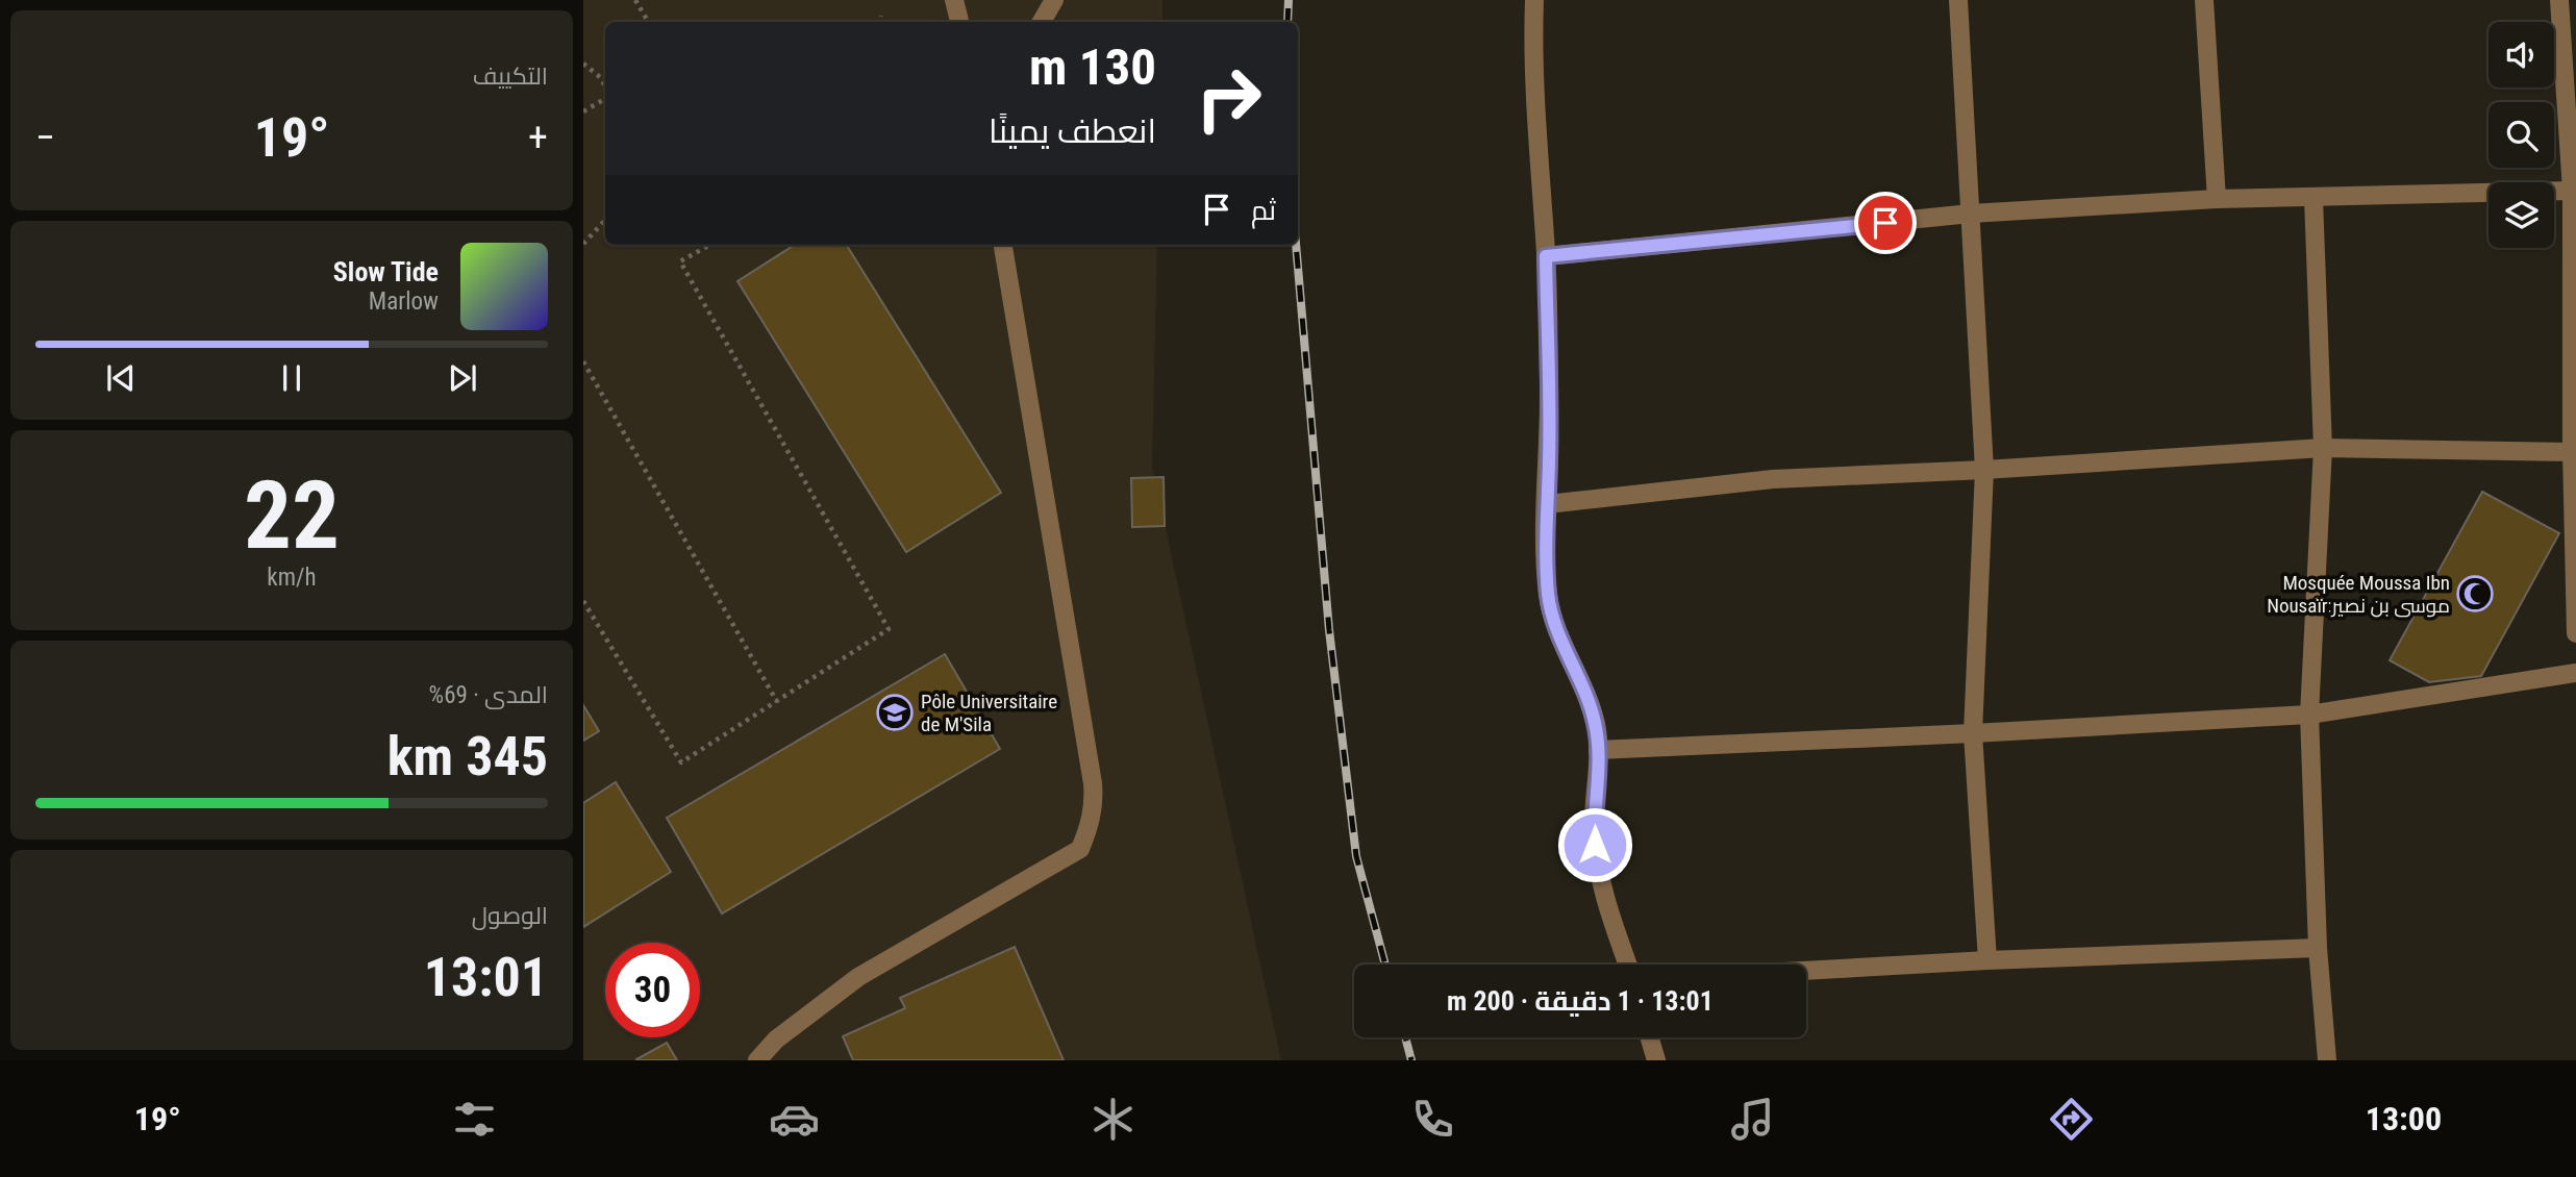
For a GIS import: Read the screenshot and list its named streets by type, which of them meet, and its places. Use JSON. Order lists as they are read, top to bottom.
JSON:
{
  "places": {
    "mosque": ["Mosquée Moussa Ibn Nousaïr;موسى بن نصير"],
    "school or university": ["Pôle Universitaire de M'Sila"]
  },
  "page": {
    "tile": [
      "التكييف",
      ["22", "km/h"],
      ["المدى · 69%", "345 km"],
      ["الوصول", "13:01"]
    ],
    "turn": ["130 m", "انعطف يمينًا"],
    "heat": ["−", "19°", "+"],
    "then": "ثم",
    "song": ["Slow Tide", "Marlow"],
    "limit": "30",
    "trip": "13:01 · 1 دقيقة · 200 m",
    "tabs": ["13:00", "19°"]
  }
}
